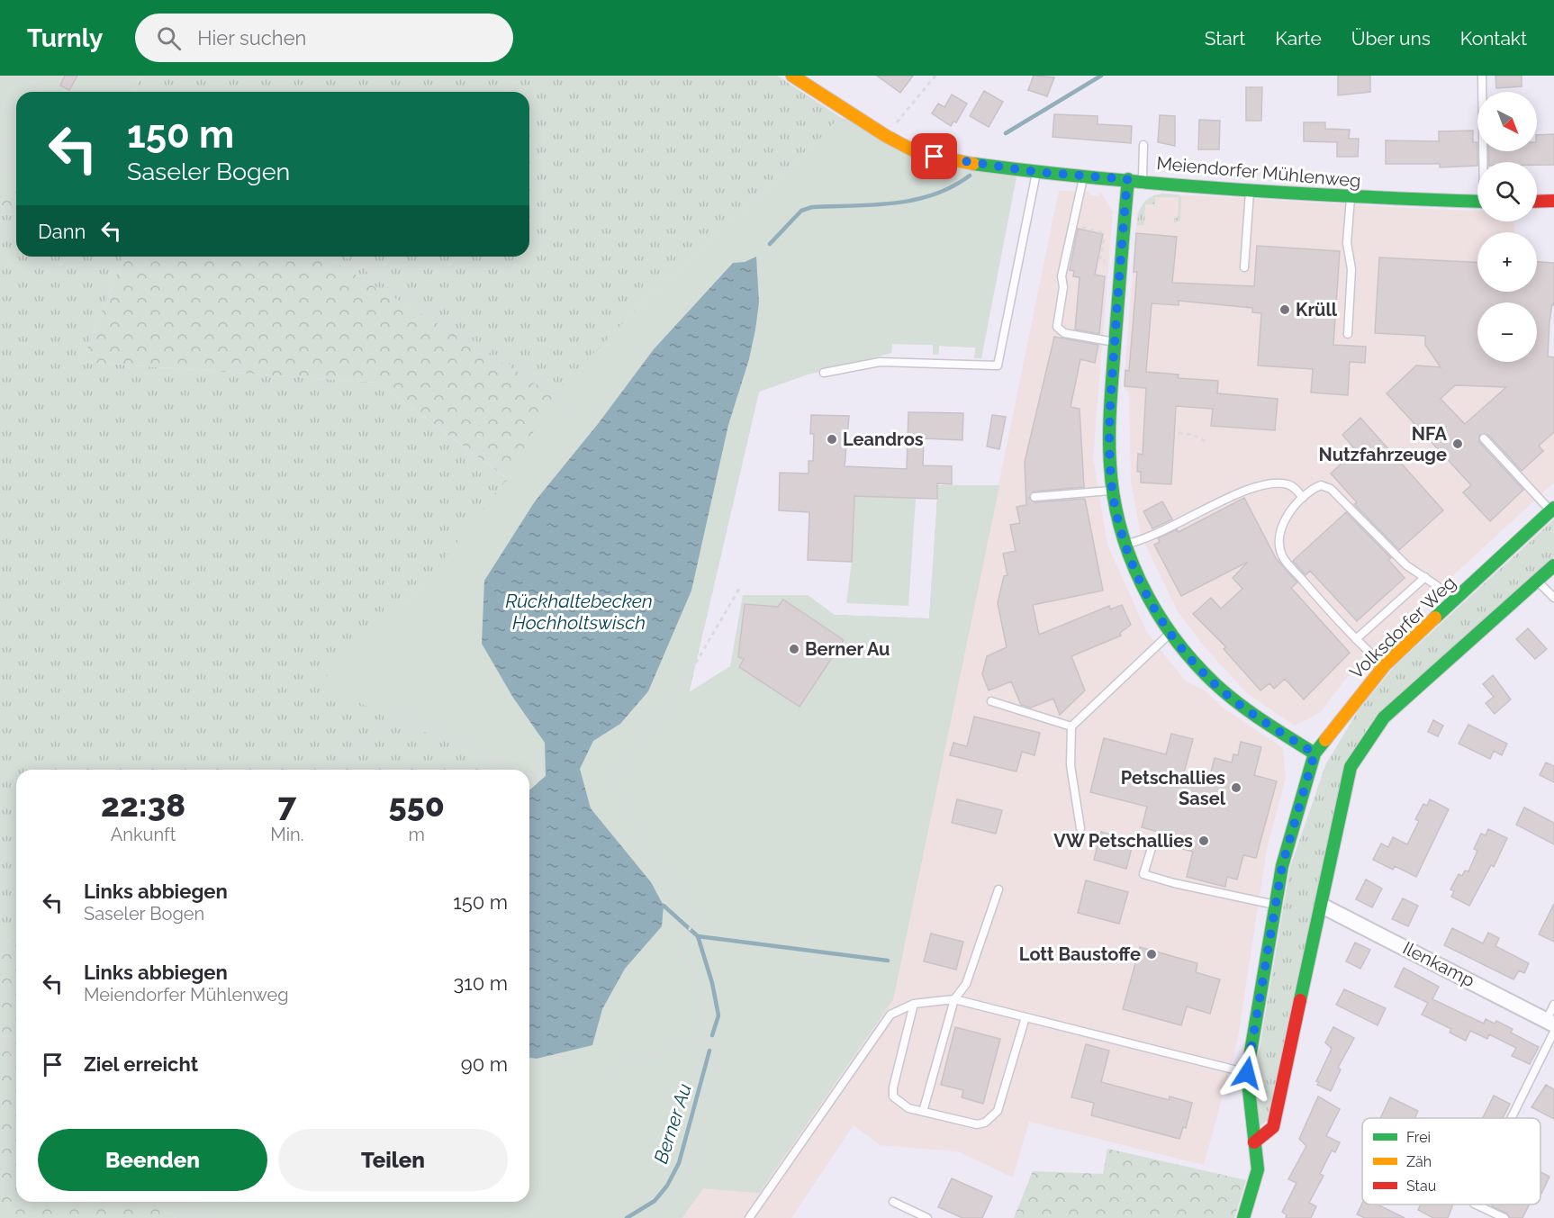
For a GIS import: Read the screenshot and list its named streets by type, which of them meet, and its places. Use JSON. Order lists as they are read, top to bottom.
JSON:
{
  "streets": {
    "street": ["Meiendorfer Mühlenweg", "Volksdorfer Weg", "Ilenkamp"]
  },
  "water": ["Rückhaltebecken Hochholtswisch", "Berner Au"],
  "places": [
    "Krüll",
    "Leandros",
    "NFA Nutzfahrzeuge",
    "Berner Au",
    "Petschallies Sasel",
    "VW Petschallies",
    "Lott Baustoffe"
  ],
  "legend": ["Frei", "Zäh", "Stau"],
  "north": "bottom right",
  "page": {
    "header": "Turnly",
    "search": "Hier suchen",
    "nav": [
      "Start",
      "Karte",
      "Über uns",
      "Kontakt"
    ],
    "map_buttons": ["+", "−"],
    "turn": ["150 m", "Saseler Bogen"],
    "then": "Dann",
    "eta": [
      "22:38",
      "Ankunft",
      "7",
      "Min.",
      "550",
      "m"
    ],
    "list": [
      {
        "name": "Links abbiegen",
        "note": "Saseler Bogen",
        "value": "150 m"
      },
      {
        "name": "Links abbiegen",
        "note": "Meiendorfer Mühlenweg",
        "value": "310 m"
      },
      {
        "name": "Ziel erreicht",
        "value": "90 m"
      }
    ],
    "buttons": ["Beenden", "Teilen"]
  }
}
